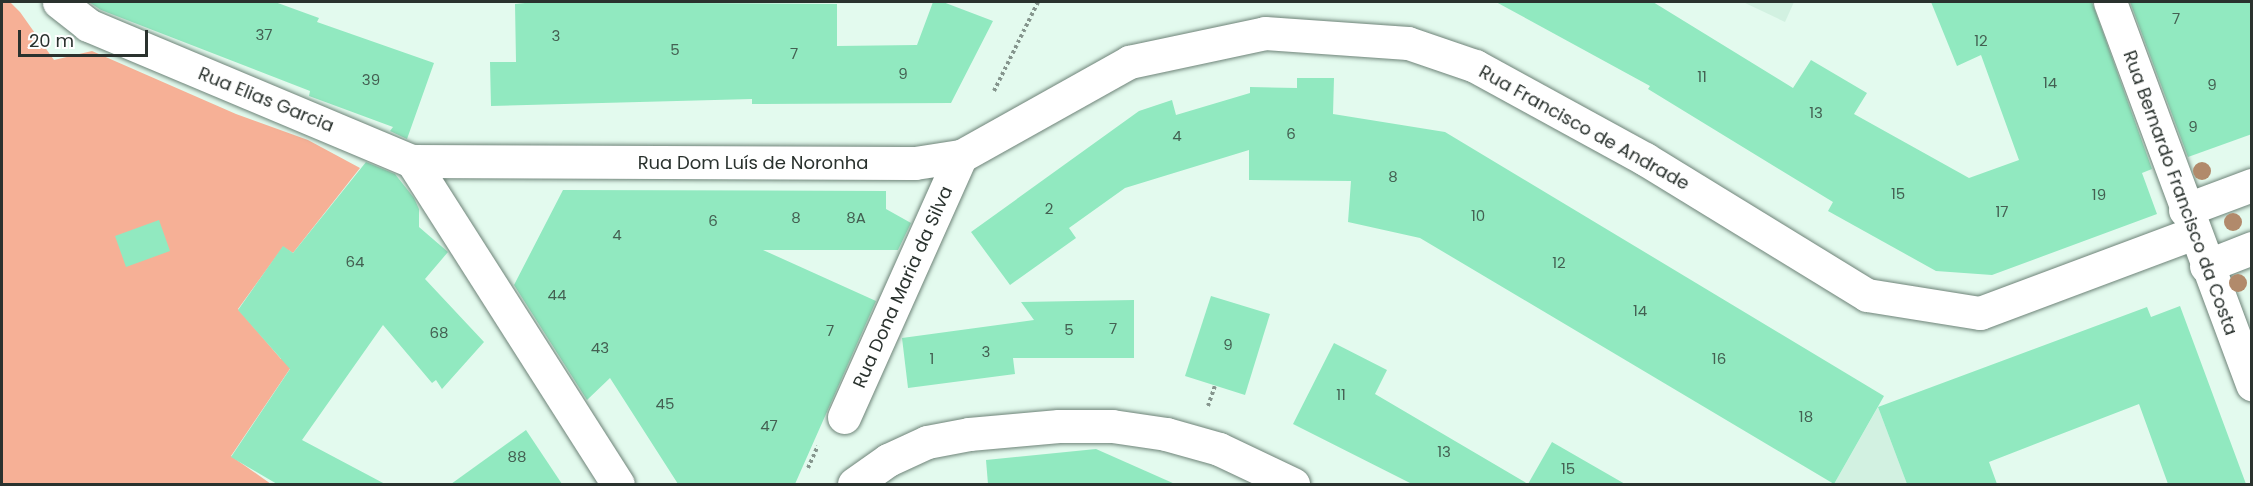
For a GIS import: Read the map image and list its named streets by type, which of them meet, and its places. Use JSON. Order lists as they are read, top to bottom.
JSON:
{
  "streets": {
    "street": [
      "Rua Elias Garcia",
      "Rua Francisco de Andrade",
      "Rua Dom Luís de Noronha",
      "Rua Bernardo Francisco da Costa",
      "Rua Dona Maria da Silva"
    ]
  },
  "crossings": [
    ["Rua Elias Garcia", "Rua Dom Luís de Noronha"],
    ["Rua Francisco de Andrade", "Rua Dom Luís de Noronha"],
    ["Rua Francisco de Andrade", "Rua Bernardo Francisco da Costa"],
    ["Rua Francisco de Andrade", "Rua Dona Maria da Silva"],
    ["Rua Dom Luís de Noronha", "Rua Dona Maria da Silva"]
  ],
  "house_numbers": [
    "7",
    "37",
    "3",
    "12",
    "5",
    "7",
    "9",
    "11",
    "39",
    "14",
    "9",
    "13",
    "9",
    "6",
    "4",
    "8",
    "15",
    "19",
    "2",
    "17",
    "10",
    "8",
    "8A",
    "6",
    "4",
    "64",
    "12",
    "44",
    "14",
    "7",
    "5",
    "7",
    "68",
    "9",
    "43",
    "3",
    "1",
    "16",
    "11",
    "45",
    "18",
    "47",
    "13",
    "88",
    "15"
  ],
  "scale_bar": "20 m"
}
